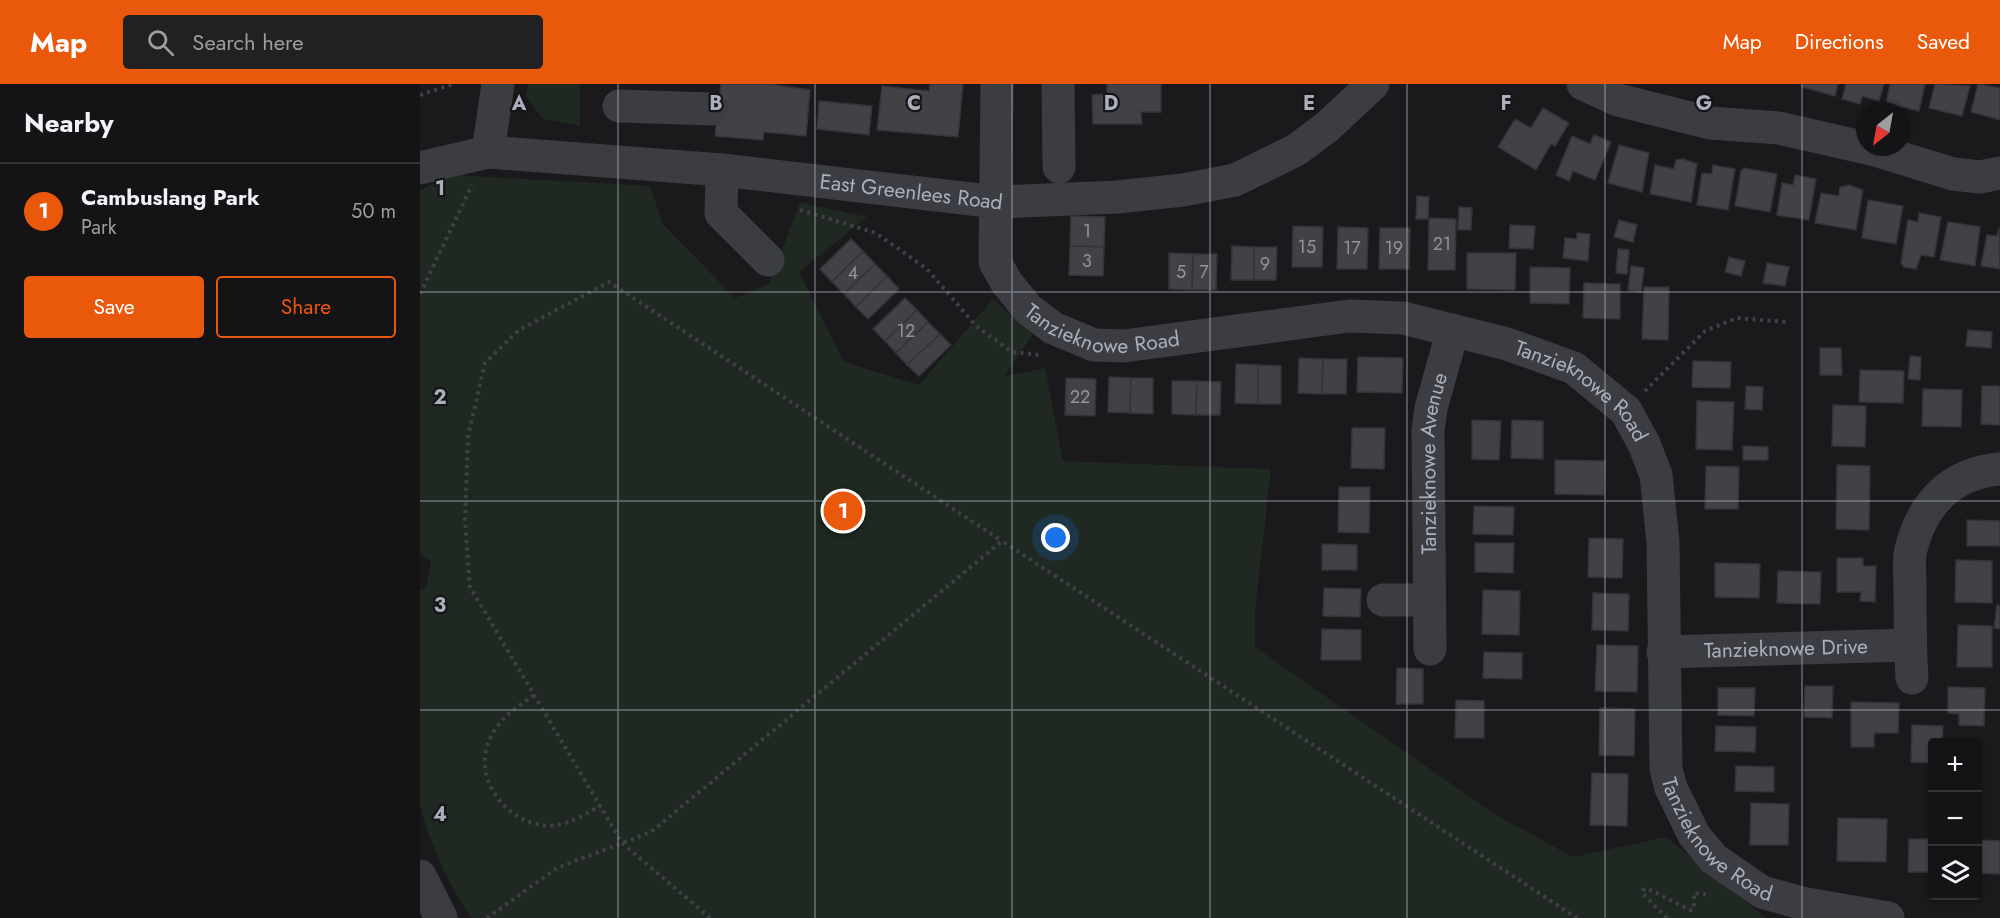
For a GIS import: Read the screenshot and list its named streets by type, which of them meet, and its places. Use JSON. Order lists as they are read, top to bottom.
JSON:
{
  "streets": {
    "street": [
      "East Greenlees Road",
      "Tanzieknowe Road",
      "Tanzieknowe Avenue",
      "Tanzieknowe Drive"
    ]
  },
  "crossings": [
    ["East Greenlees Road", "Tanzieknowe Road"],
    ["Tanzieknowe Road", "Tanzieknowe Avenue"],
    ["Tanzieknowe Road", "Tanzieknowe Drive"]
  ],
  "house_numbers": [
    "1",
    "21",
    "15",
    "17",
    "19",
    "3",
    "9",
    "5",
    "7",
    "4",
    "12",
    "22"
  ],
  "north": "bottom left",
  "page": {
    "header": "Map",
    "search": "Search here",
    "nav": ["Map", "Directions", "Saved"],
    "heading": "Nearby",
    "list": [
      {
        "mark": "1",
        "name": "Cambuslang Park",
        "note": "Park",
        "value": "50 m"
      }
    ],
    "buttons": ["Save", "Share"],
    "pins": "1",
    "map_buttons": ["+", "−"]
  },
  "grid": {
    "columns": [
      "A",
      "B",
      "C",
      "D",
      "E",
      "F",
      "G"
    ],
    "rows": [
      "1",
      "2",
      "3",
      "4"
    ]
  }
}
